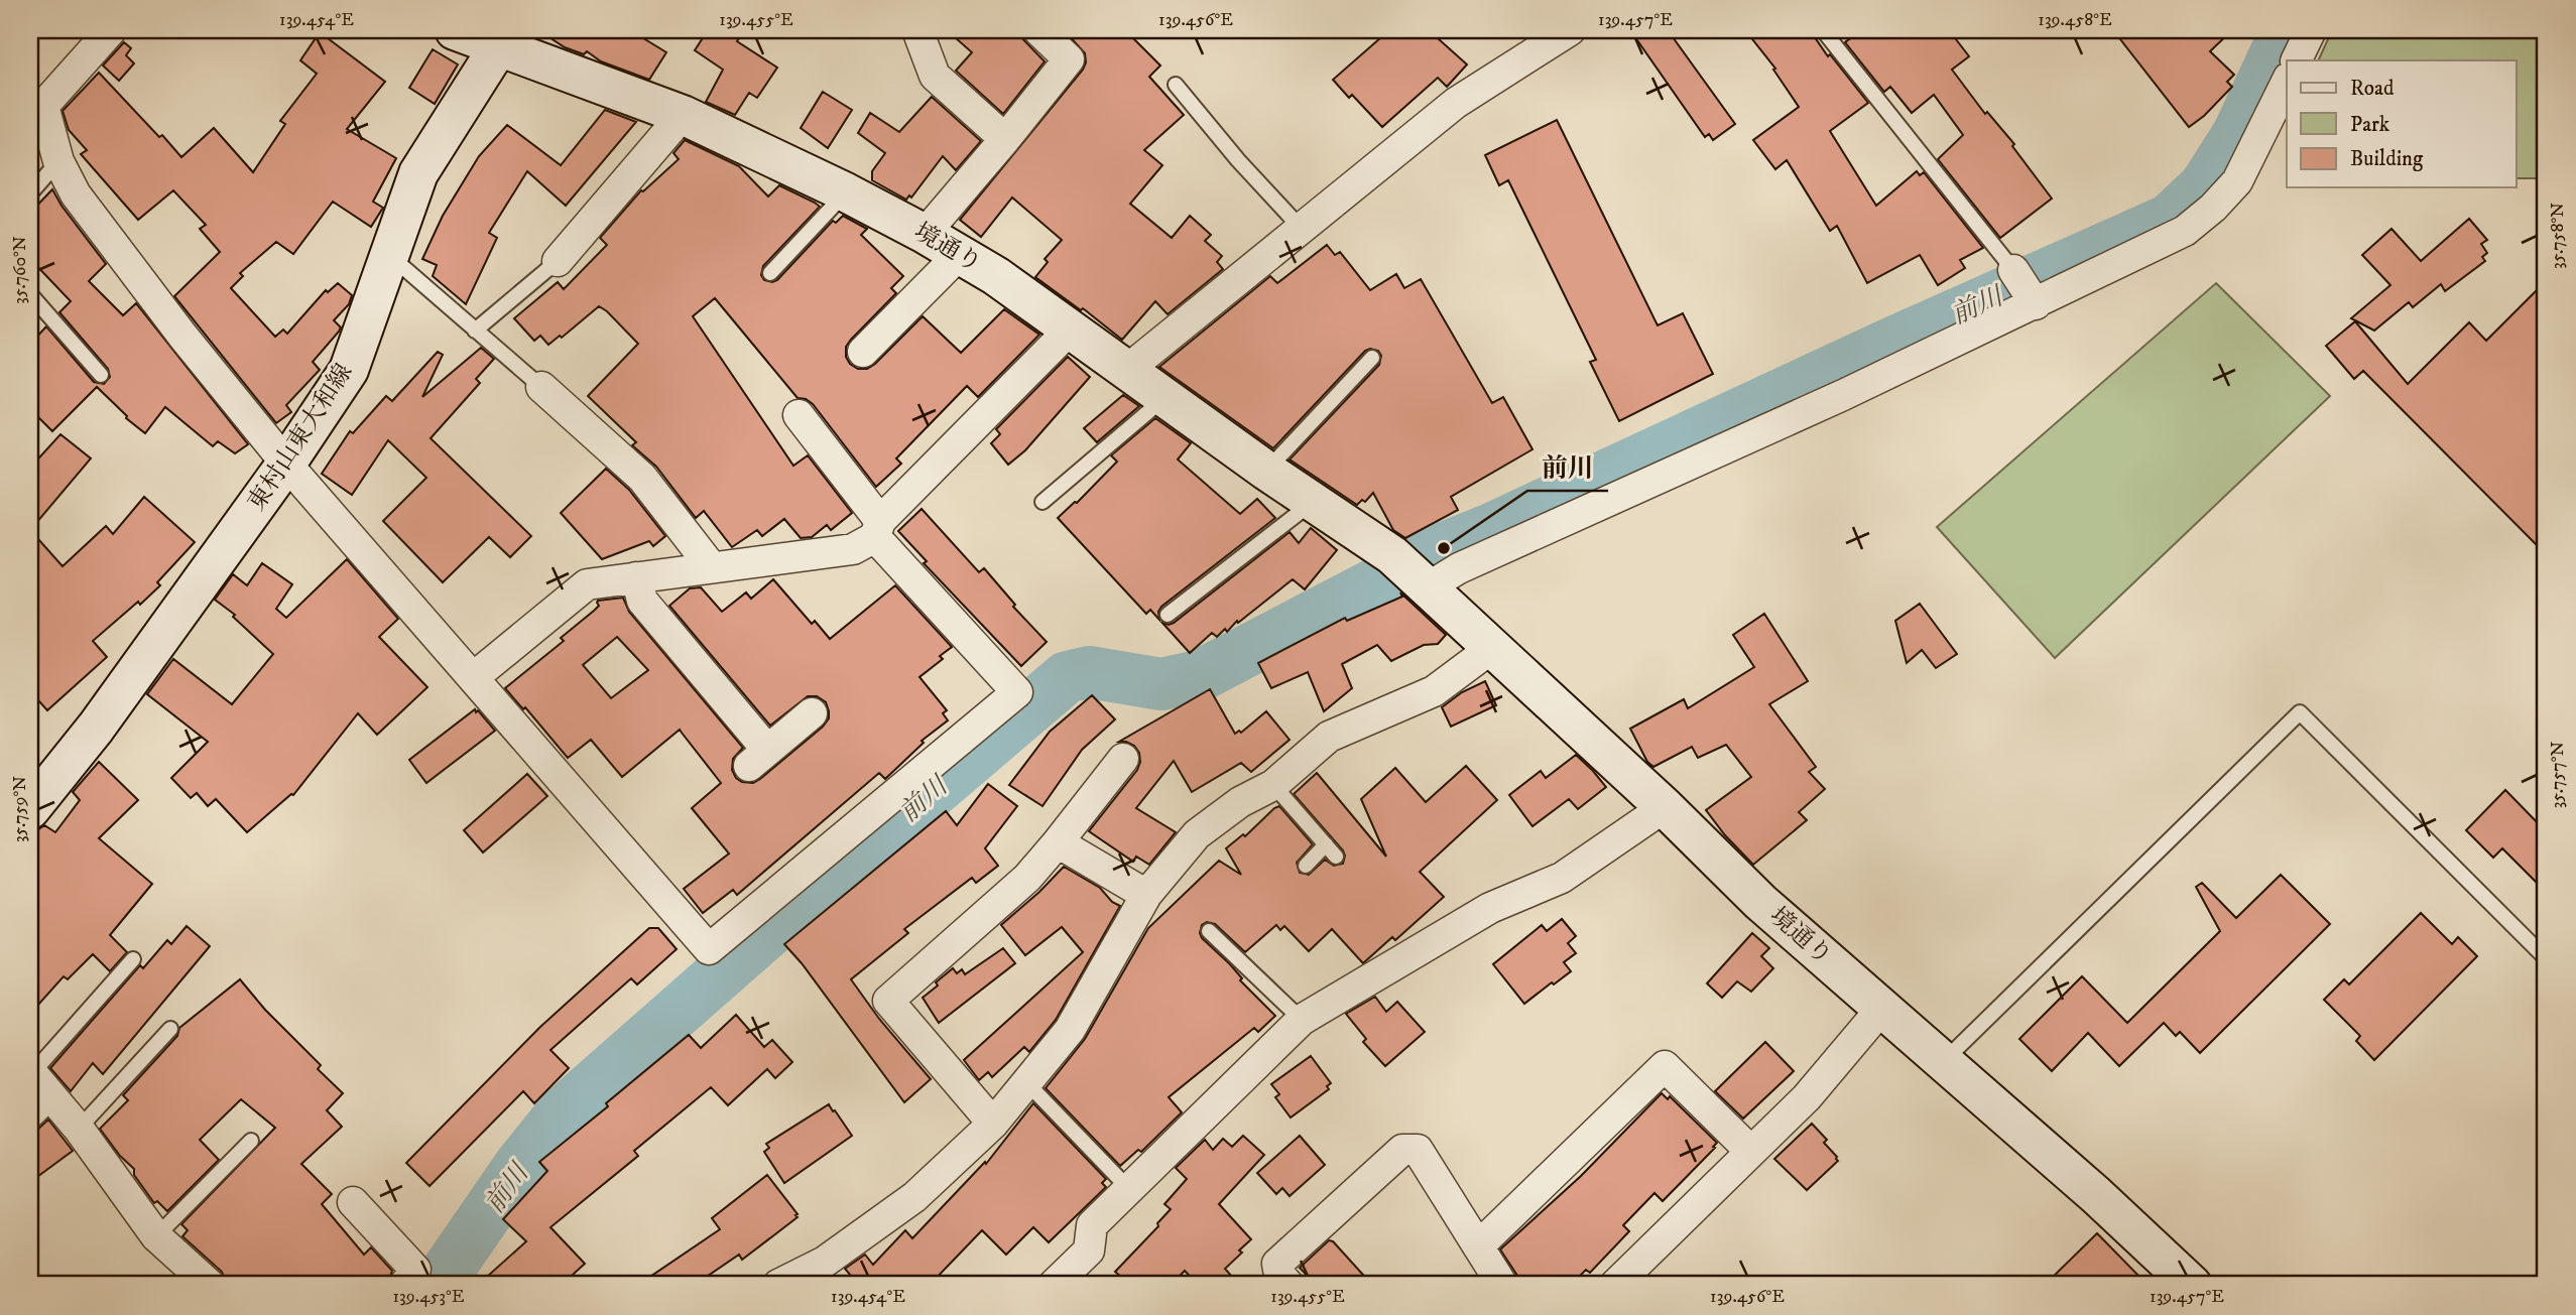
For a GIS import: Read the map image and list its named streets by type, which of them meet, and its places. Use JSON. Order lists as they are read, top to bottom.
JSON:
{
  "streets": {
    "street": ["境通り", "東村山東大和線"]
  },
  "crossings": [
    ["境通り", "東村山東大和線"]
  ],
  "water": ["前川"],
  "places": ["前川"],
  "legend": ["Road", "Park", "Building"],
  "coordinates": [
    "139.454°E",
    "139.455°E",
    "139.456°E",
    "139.457°E",
    "139.458°E",
    "35.758°N",
    "35.760°N",
    "35.757°N",
    "35.759°N",
    "139.453°E"
  ]
}
